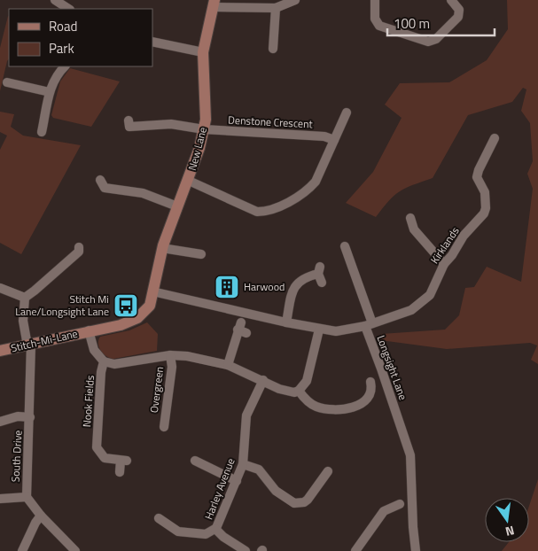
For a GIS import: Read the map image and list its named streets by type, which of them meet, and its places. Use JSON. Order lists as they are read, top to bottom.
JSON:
{
  "streets": {
    "street": [
      "Denstone Crescent",
      "New Lane",
      "Kirklands",
      "Stitch-Mi-Lane",
      "Longsight Lane",
      "Overgreen",
      "Nook Fields",
      "South Drive",
      "Harley Avenue"
    ]
  },
  "crossings": [
    ["Denstone Crescent", "New Lane"],
    ["New Lane", "Stitch-Mi-Lane"],
    ["New Lane", "Longsight Lane"],
    ["Kirklands", "Longsight Lane"],
    ["Stitch-Mi-Lane", "Longsight Lane"],
    ["Stitch-Mi-Lane", "Nook Fields"],
    ["Stitch-Mi-Lane", "South Drive"]
  ],
  "places": {
    "building": ["Harwood"],
    "bus stop": ["Stitch Mi Lane/Longsight Lane"]
  },
  "legend": ["Road", "Park"],
  "scale_bar": "100 m",
  "north": "bottom"
}
